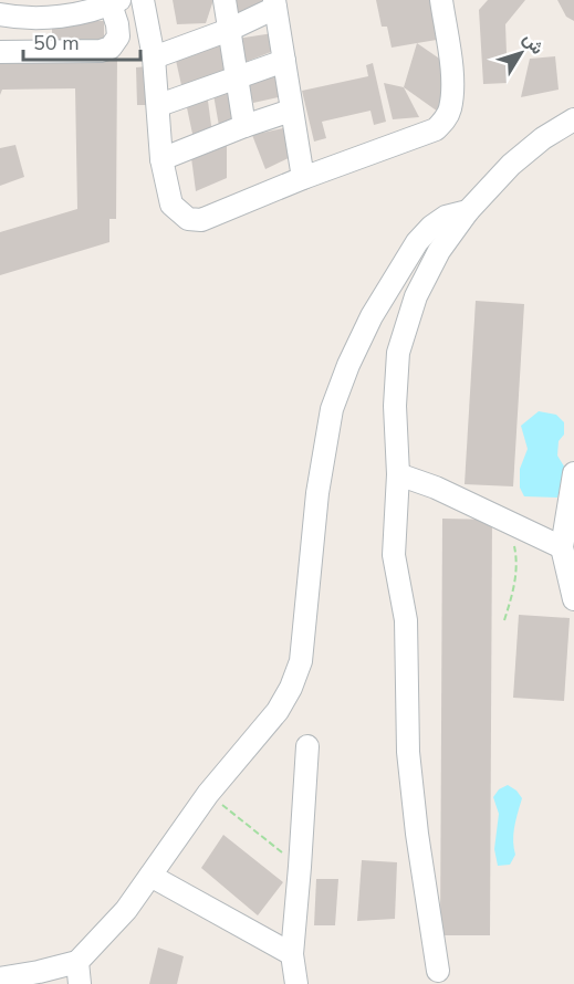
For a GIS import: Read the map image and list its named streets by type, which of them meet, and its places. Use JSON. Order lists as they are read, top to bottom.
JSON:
{
  "scale_bar": "50 m",
  "north": "top right"
}
